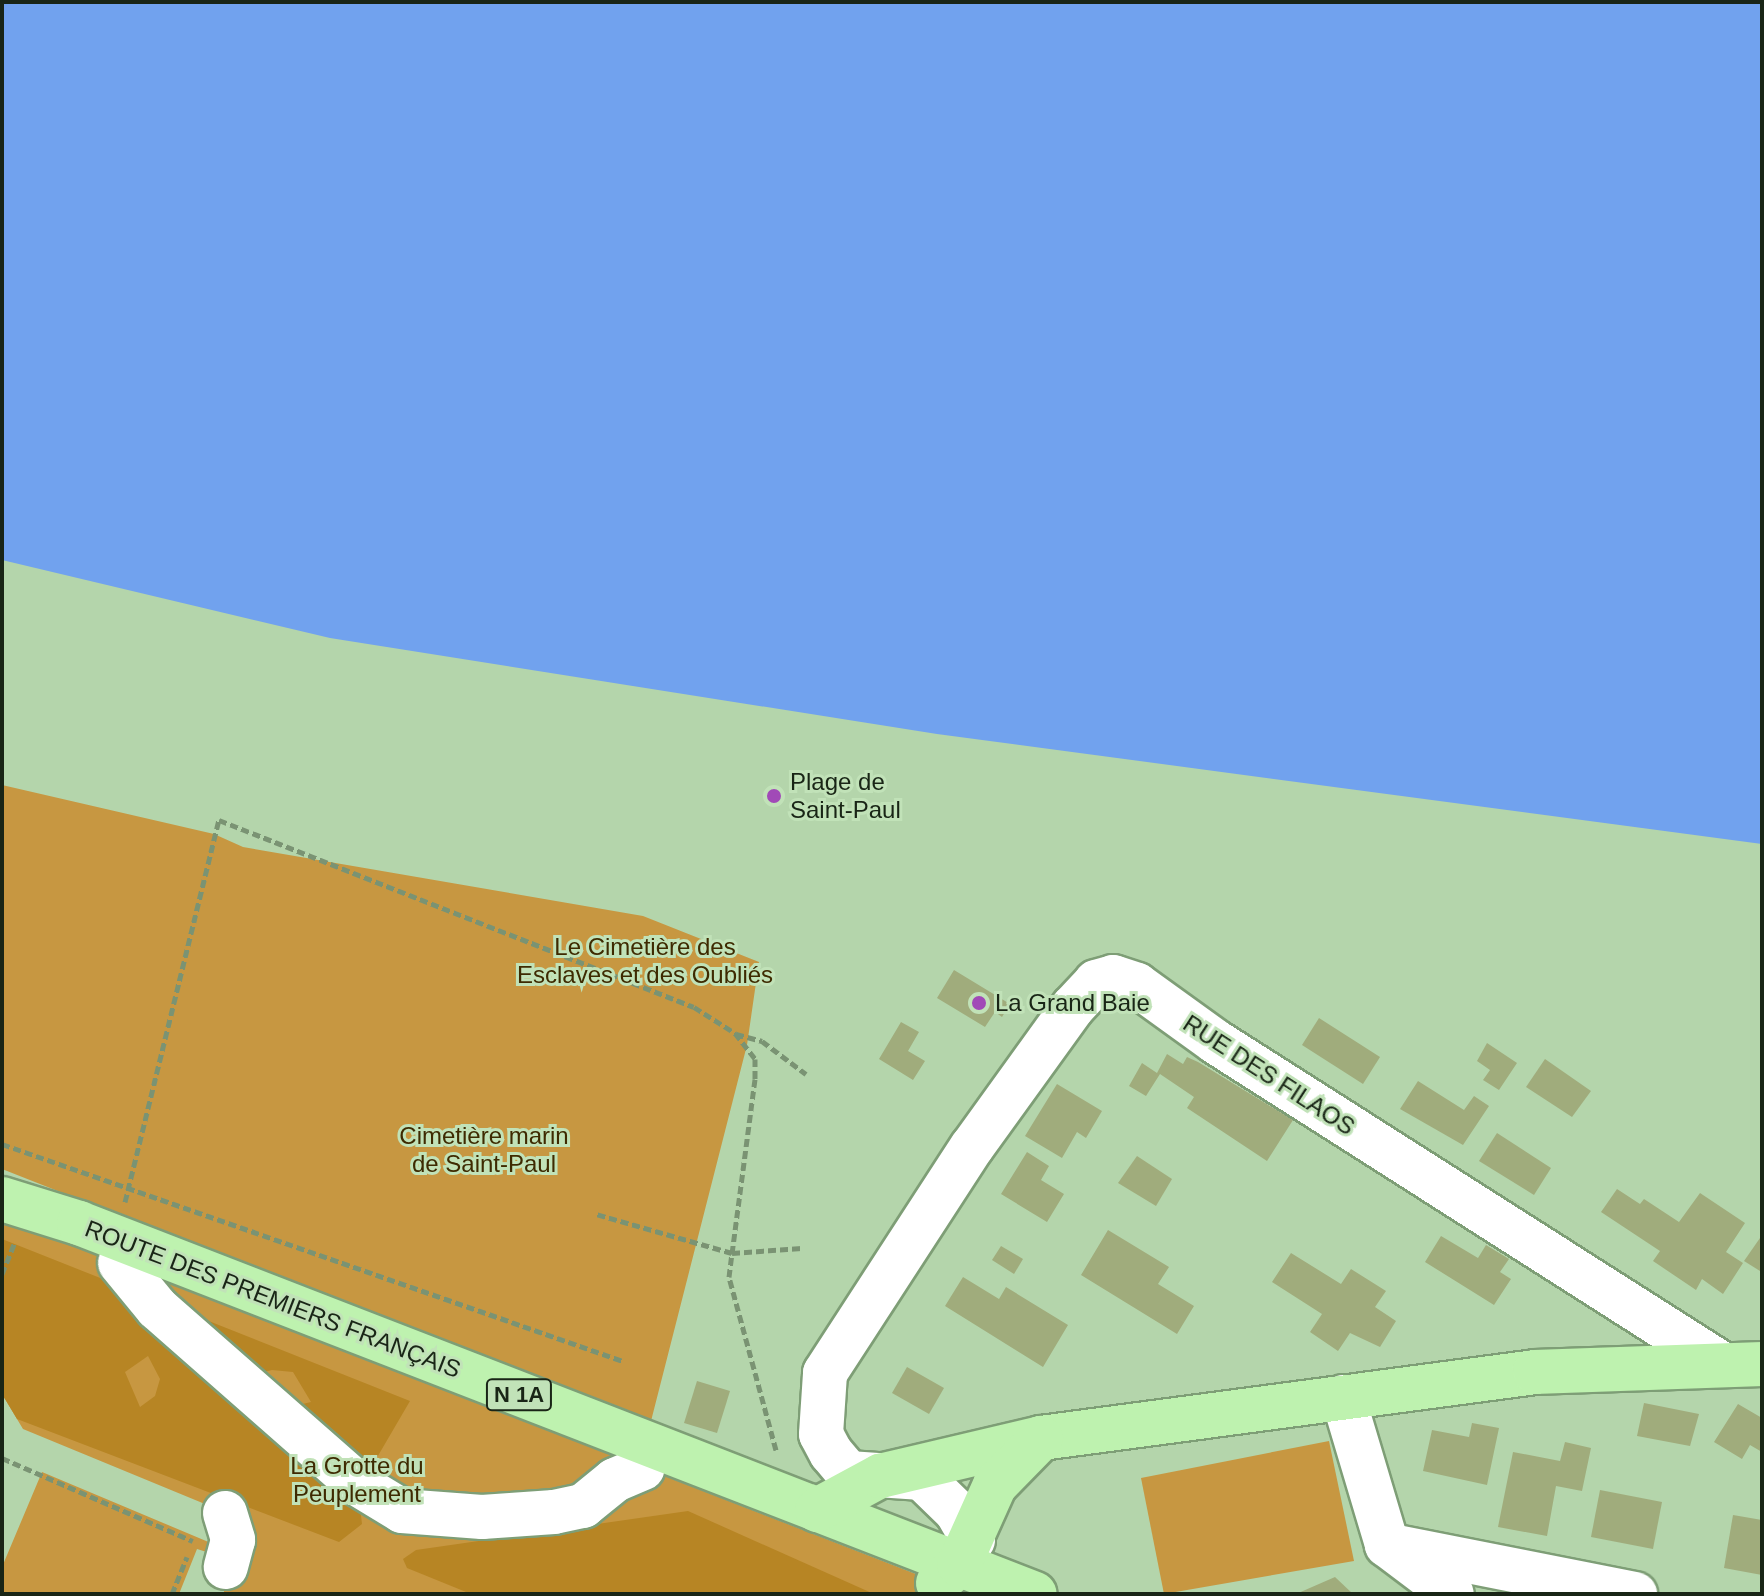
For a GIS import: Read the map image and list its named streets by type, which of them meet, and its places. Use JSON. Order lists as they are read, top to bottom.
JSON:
{
  "streets": {
    "main road": ["ROUTE DES PREMIERS FRANÇAIS", "N 1A"],
    "street": ["RUE DES FILAOS"]
  },
  "parks": ["Le Cimetière des Esclaves et des Oubliés", "Cimetière marin de Saint-Paul", "La Grotte du Peuplement"],
  "places": ["Plage de Saint-Paul", "La Grand Baie"]
}
